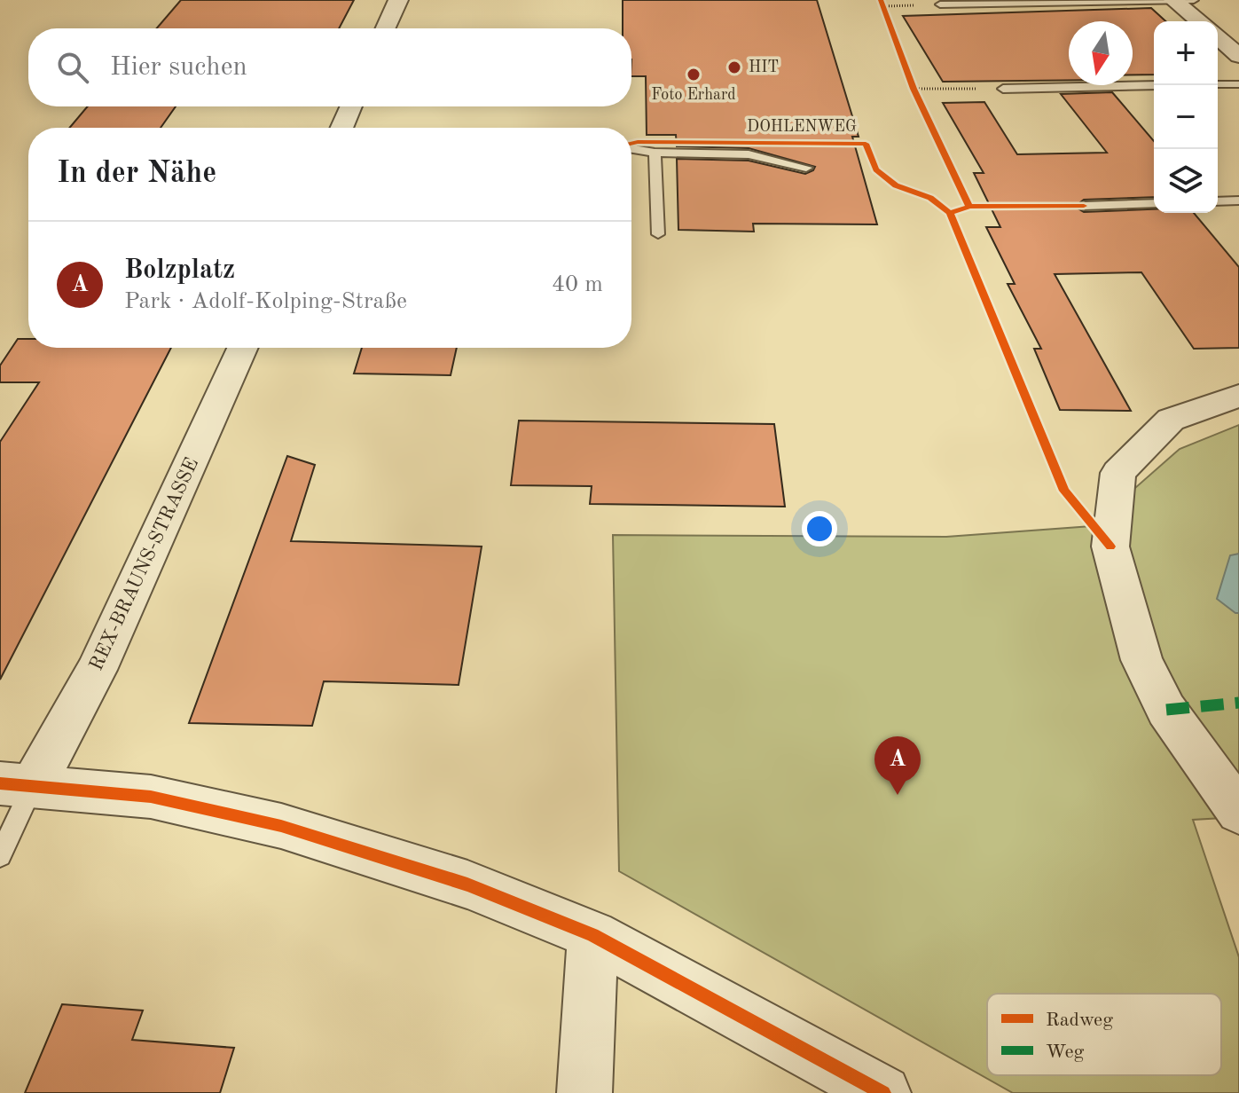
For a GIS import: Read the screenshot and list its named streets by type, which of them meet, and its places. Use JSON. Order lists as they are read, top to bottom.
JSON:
{
  "streets": {
    "street": ["REX-BRAUNS-STRASSE"],
    "cycle path": ["DOHLENWEG"]
  },
  "places": ["HIT", "Foto Erhard"],
  "legend": ["Radweg", "Weg"],
  "north": "bottom",
  "page": {
    "map_buttons": ["+", "−"],
    "search": "Hier suchen",
    "heading": "In der Nähe",
    "list": [
      {
        "mark": "A",
        "name": "Bolzplatz",
        "note": "Park · Adolf-Kolping-Straße",
        "value": "40 m"
      }
    ],
    "pins": "A"
  }
}
